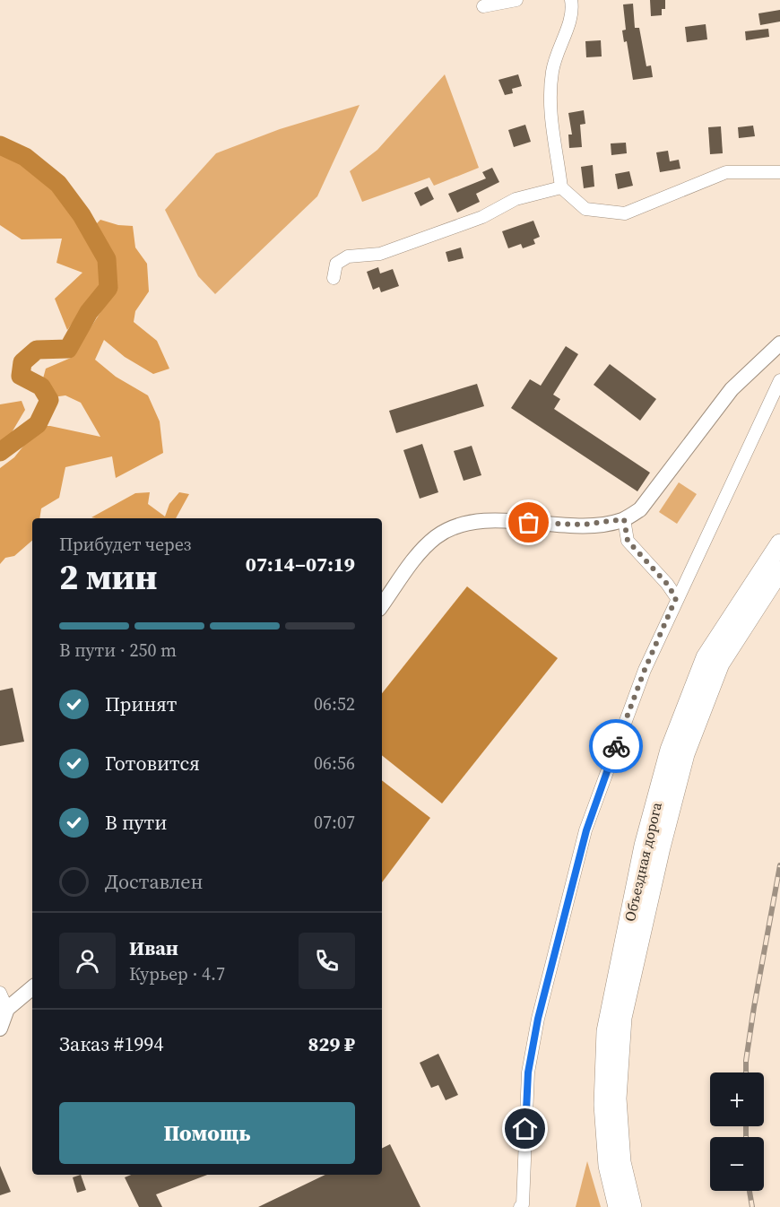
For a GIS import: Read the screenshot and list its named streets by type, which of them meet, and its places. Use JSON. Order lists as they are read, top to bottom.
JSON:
{
  "streets": {
    "highway": ["Объездная дорога"]
  },
  "page": {
    "heading": ["2 мин", "Прибудет через", "07:14–07:19"],
    "panel": [
      "Иван",
      "Курьер · 4.7",
      "Заказ #1994",
      "829 ₽"
    ],
    "bar": "В пути · 250 m",
    "list": [
      ["Принят", "06:52"],
      ["Готовится", "06:56"],
      ["В пути", "07:07"],
      "Доставлен"
    ],
    "map_buttons": ["+", "−"],
    "buttons": "Помощь"
  }
}
